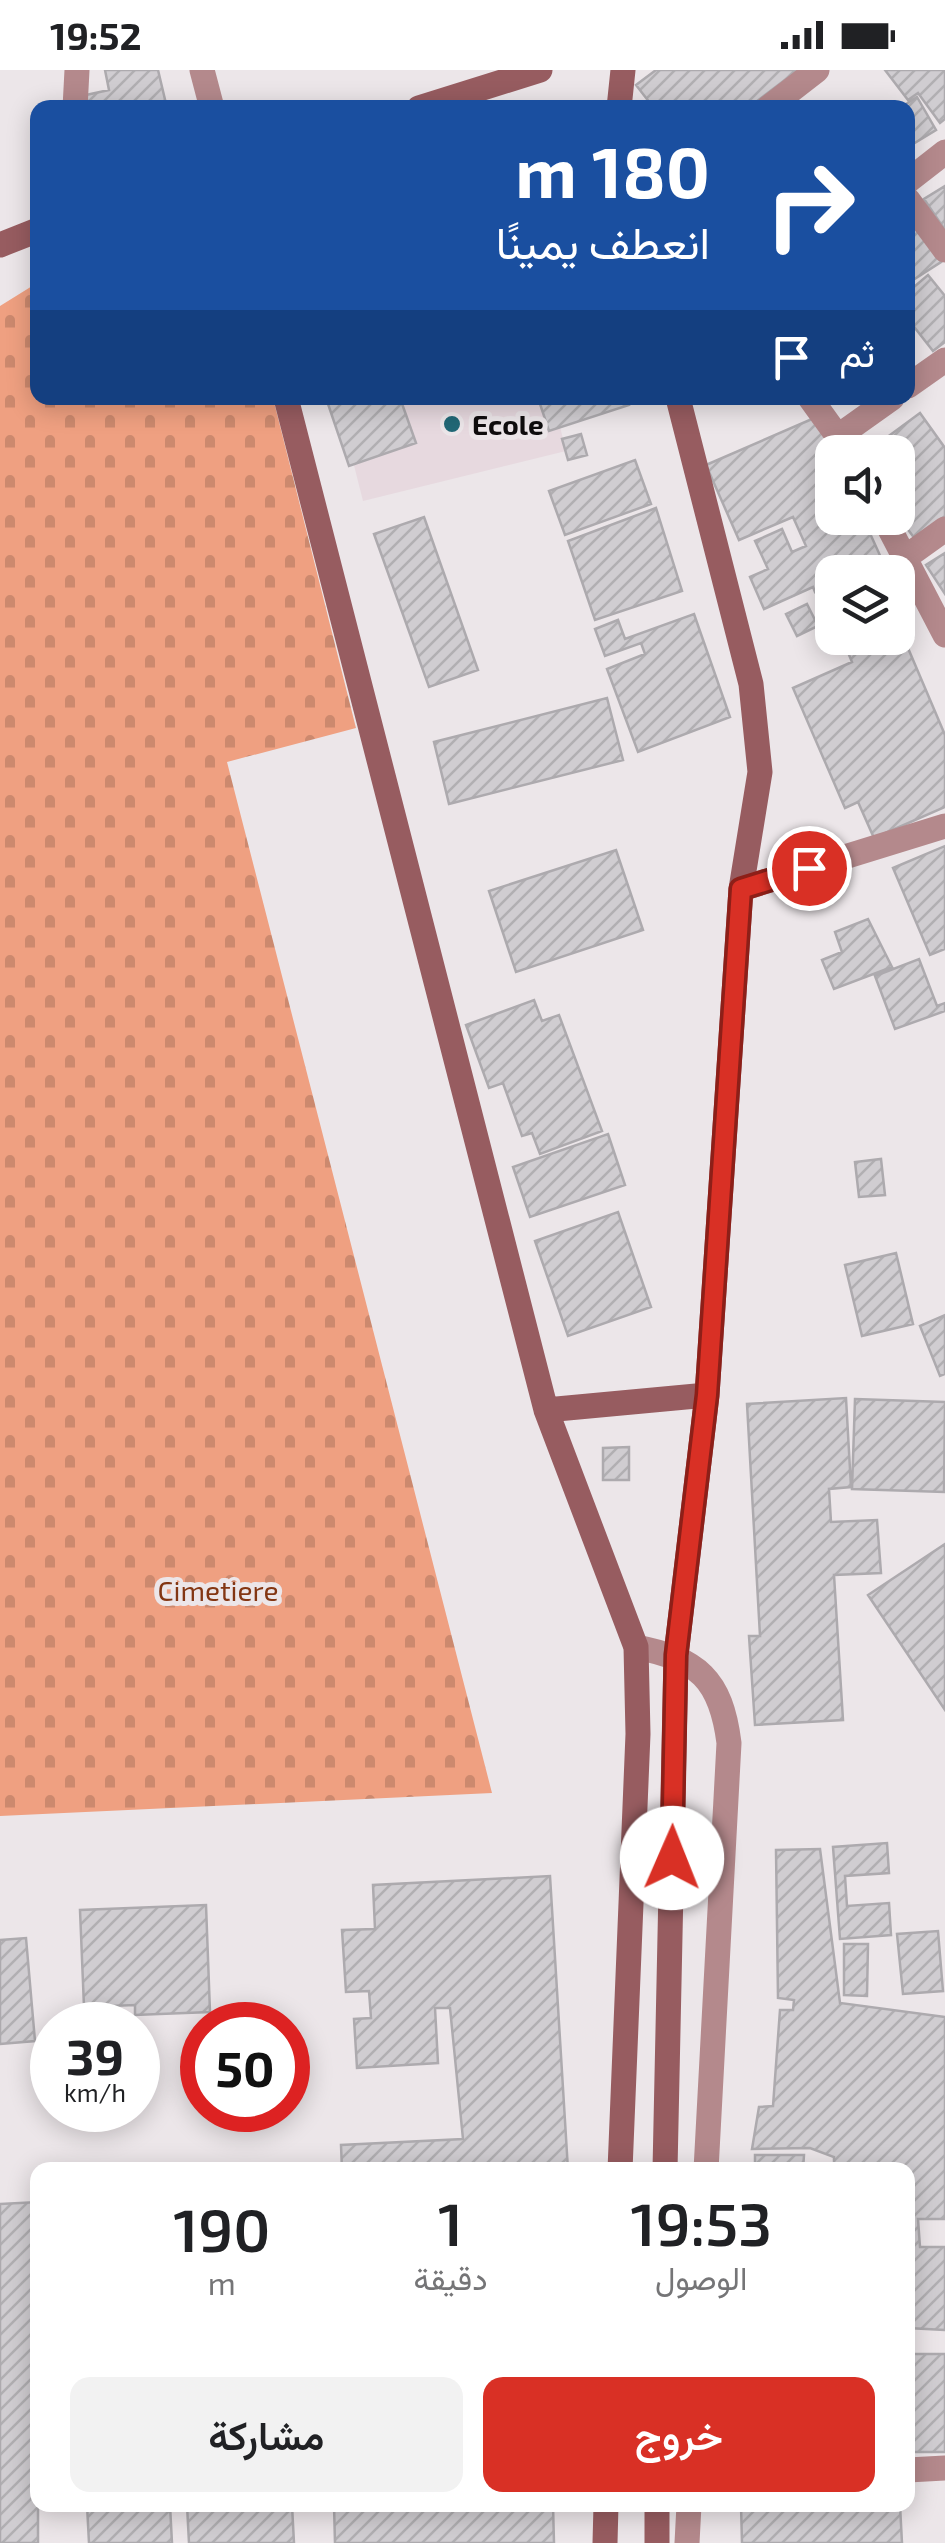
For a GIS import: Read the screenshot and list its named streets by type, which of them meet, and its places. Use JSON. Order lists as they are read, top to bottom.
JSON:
{
  "parks": ["Cimetiere"],
  "places": ["Ecole"],
  "page": {
    "status": "19:52",
    "turn": ["180 m", "انعطف يمينًا"],
    "then": "ثم",
    "speed": "39 km/h",
    "limit": "50",
    "eta": [
      "19:53",
      "الوصول",
      "1",
      "دقيقة",
      "190",
      "m"
    ],
    "buttons": ["خروج", "مشاركة"]
  }
}
